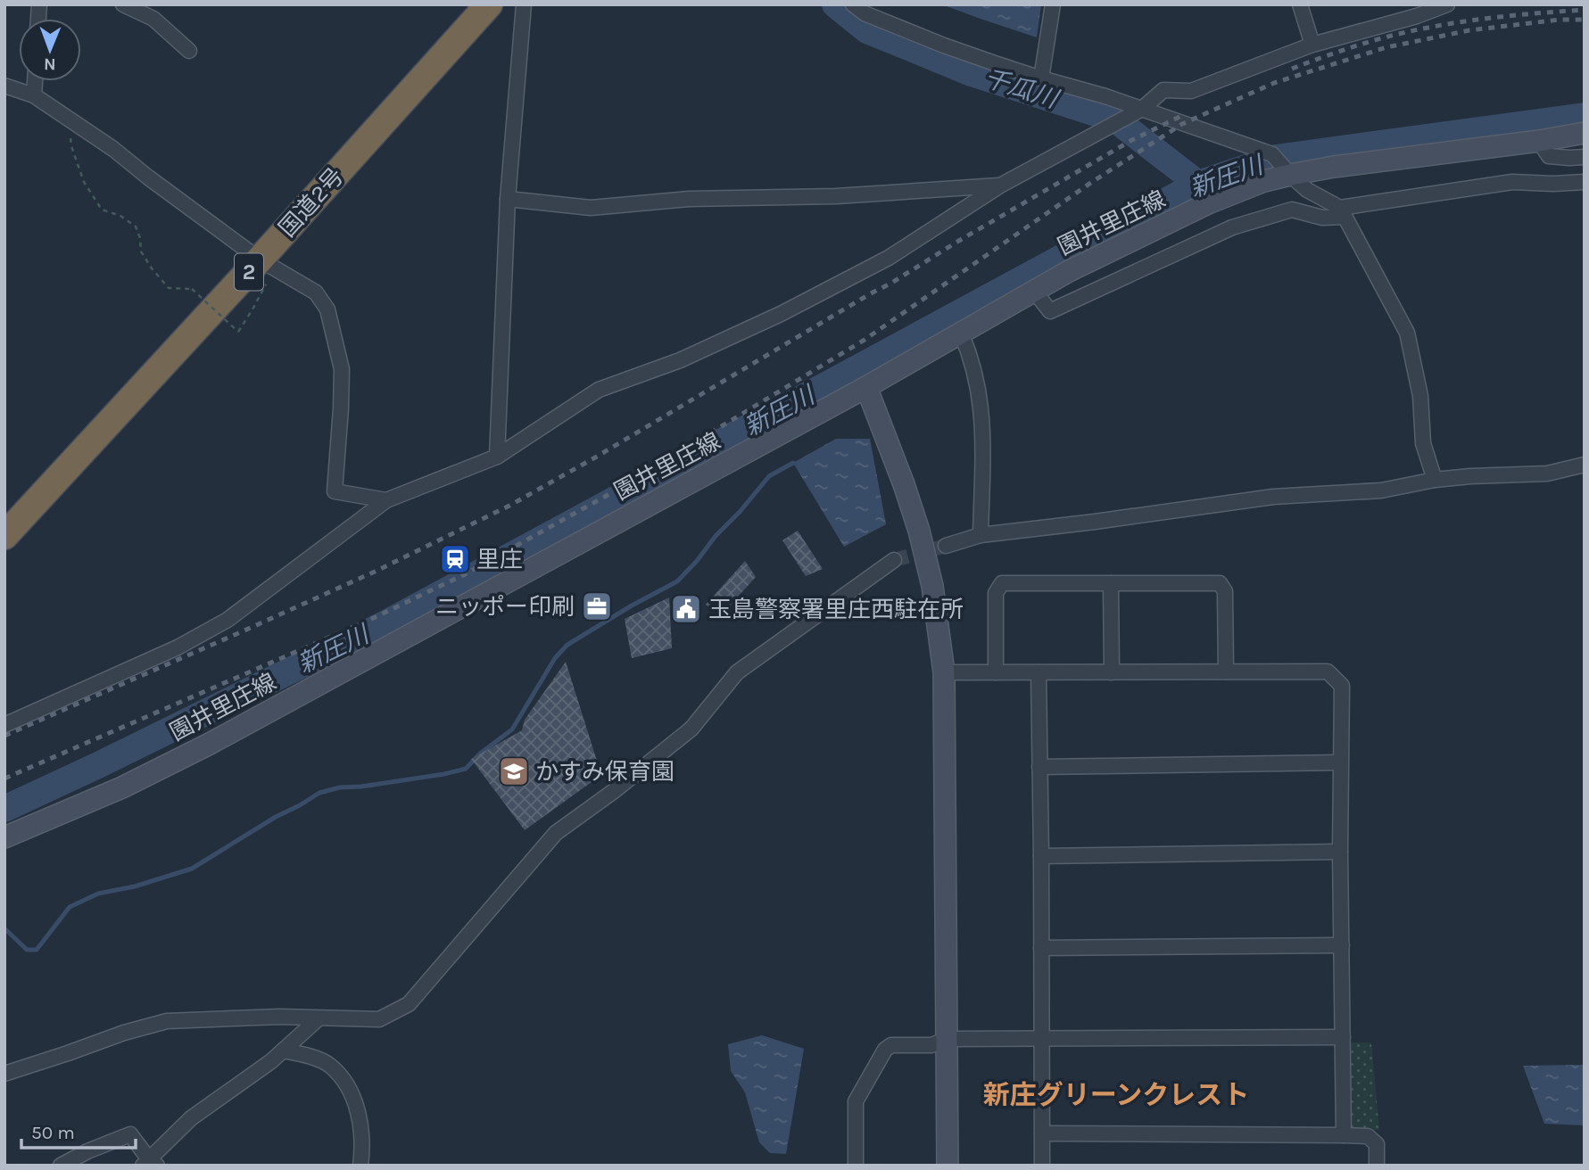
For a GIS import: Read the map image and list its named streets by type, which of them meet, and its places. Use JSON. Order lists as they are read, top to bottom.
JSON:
{
  "streets": {
    "highway": ["国道2号", "2"],
    "main road": ["園井里庄線"]
  },
  "districts": ["新庄グリーンクレスト"],
  "water": ["千瓜川", "新圧川"],
  "places": {
    "station": ["里庄"],
    "office": ["ニッポー印刷"],
    "public building": ["玉島警察署里庄西駐在所"],
    "school or university": ["かすみ保育園"]
  },
  "scale_bar": "50 m",
  "north": "bottom"
}
